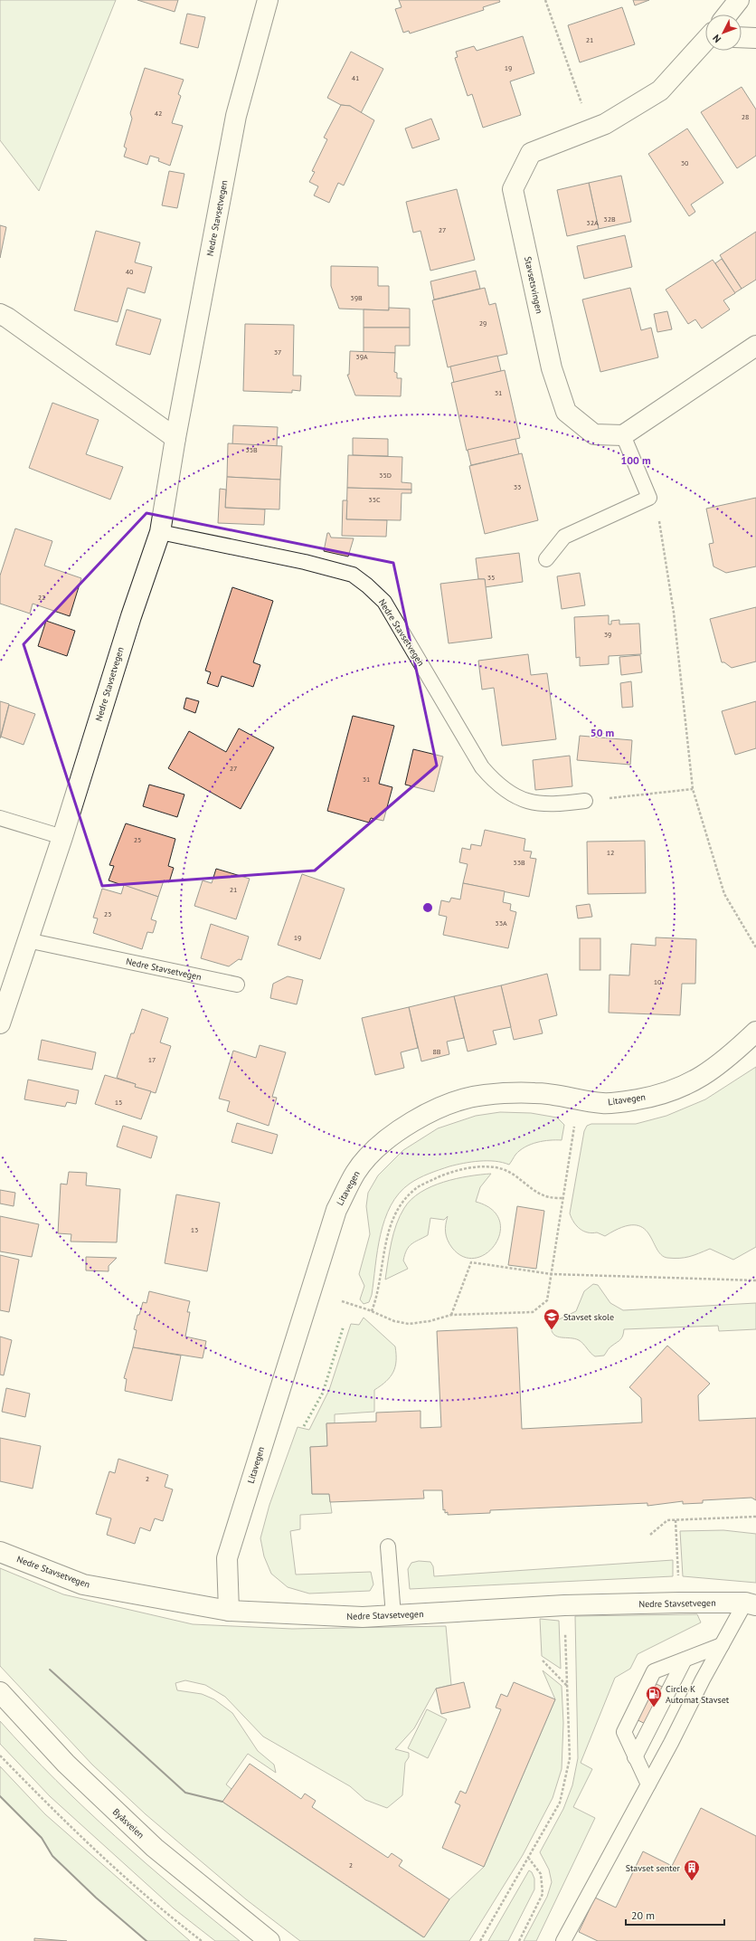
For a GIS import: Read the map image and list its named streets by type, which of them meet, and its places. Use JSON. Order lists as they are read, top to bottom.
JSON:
{
  "streets": {
    "street": [
      "Nedre Stavsetvegen",
      "Stavsetsvingen",
      "Litavegen",
      "Byåsveien"
    ]
  },
  "crossings": [
    ["Nedre Stavsetvegen", "Litavegen"]
  ],
  "places": {
    "school or university": ["Stavset skole"],
    "fuel station": ["Circle K Automat Stavset"],
    "building": ["Stavset senter"]
  },
  "house_numbers": [
    "21",
    "19",
    "41",
    "42",
    "28",
    "30",
    "32B",
    "32A",
    "27",
    "40",
    "39B",
    "29",
    "37",
    "39A",
    "31",
    "35B",
    "35D",
    "33",
    "35C",
    "35",
    "22",
    "39",
    "27",
    "31",
    "25",
    "12",
    "33B",
    "21",
    "23",
    "33A",
    "19",
    "10",
    "8B",
    "17",
    "15",
    "13",
    "2",
    "2"
  ],
  "scale_bar": "20 m",
  "north": "bottom left",
  "rings": ["100 m", "50 m"]
}
